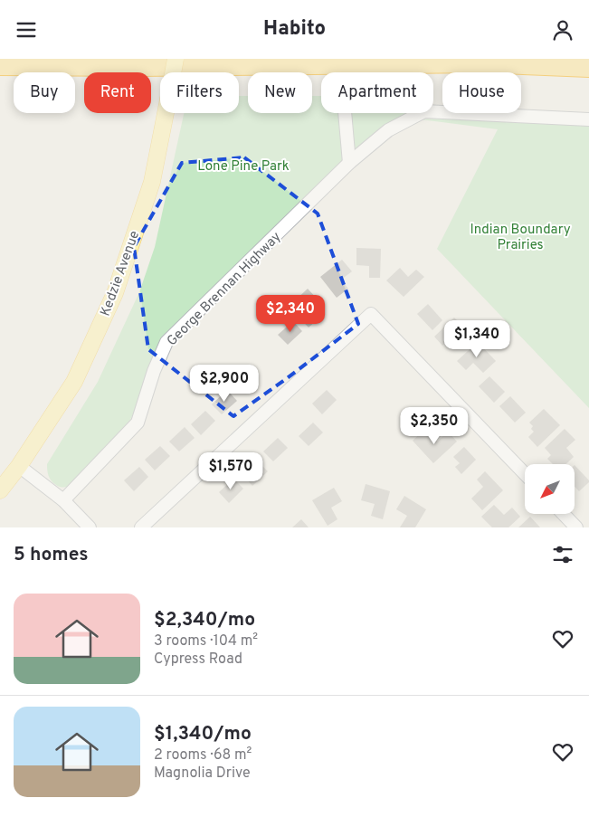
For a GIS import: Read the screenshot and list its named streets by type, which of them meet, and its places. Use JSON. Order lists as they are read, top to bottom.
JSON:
{
  "streets": {
    "main road": ["Kedzie Avenue"],
    "street": ["George Brennan Highway"]
  },
  "parks": ["Lone Pine Park", "Indian Boundary Prairies"],
  "north": "bottom left",
  "page": {
    "header": "Habito",
    "chip": [
      "Buy",
      "Rent",
      "Filters",
      "New",
      "Apartment",
      "House"
    ],
    "price": [
      "$2,340",
      "$1,340",
      "$2,900",
      "$2,350",
      "$1,570"
    ],
    "heading": "5 homes",
    "list": [
      {
        "name": "$2,340/mo",
        "note": "3 rooms · 104 m² · Cypress Road"
      },
      {
        "name": "$1,340/mo",
        "note": "2 rooms · 68 m² · Magnolia Drive"
      }
    ]
  }
}
